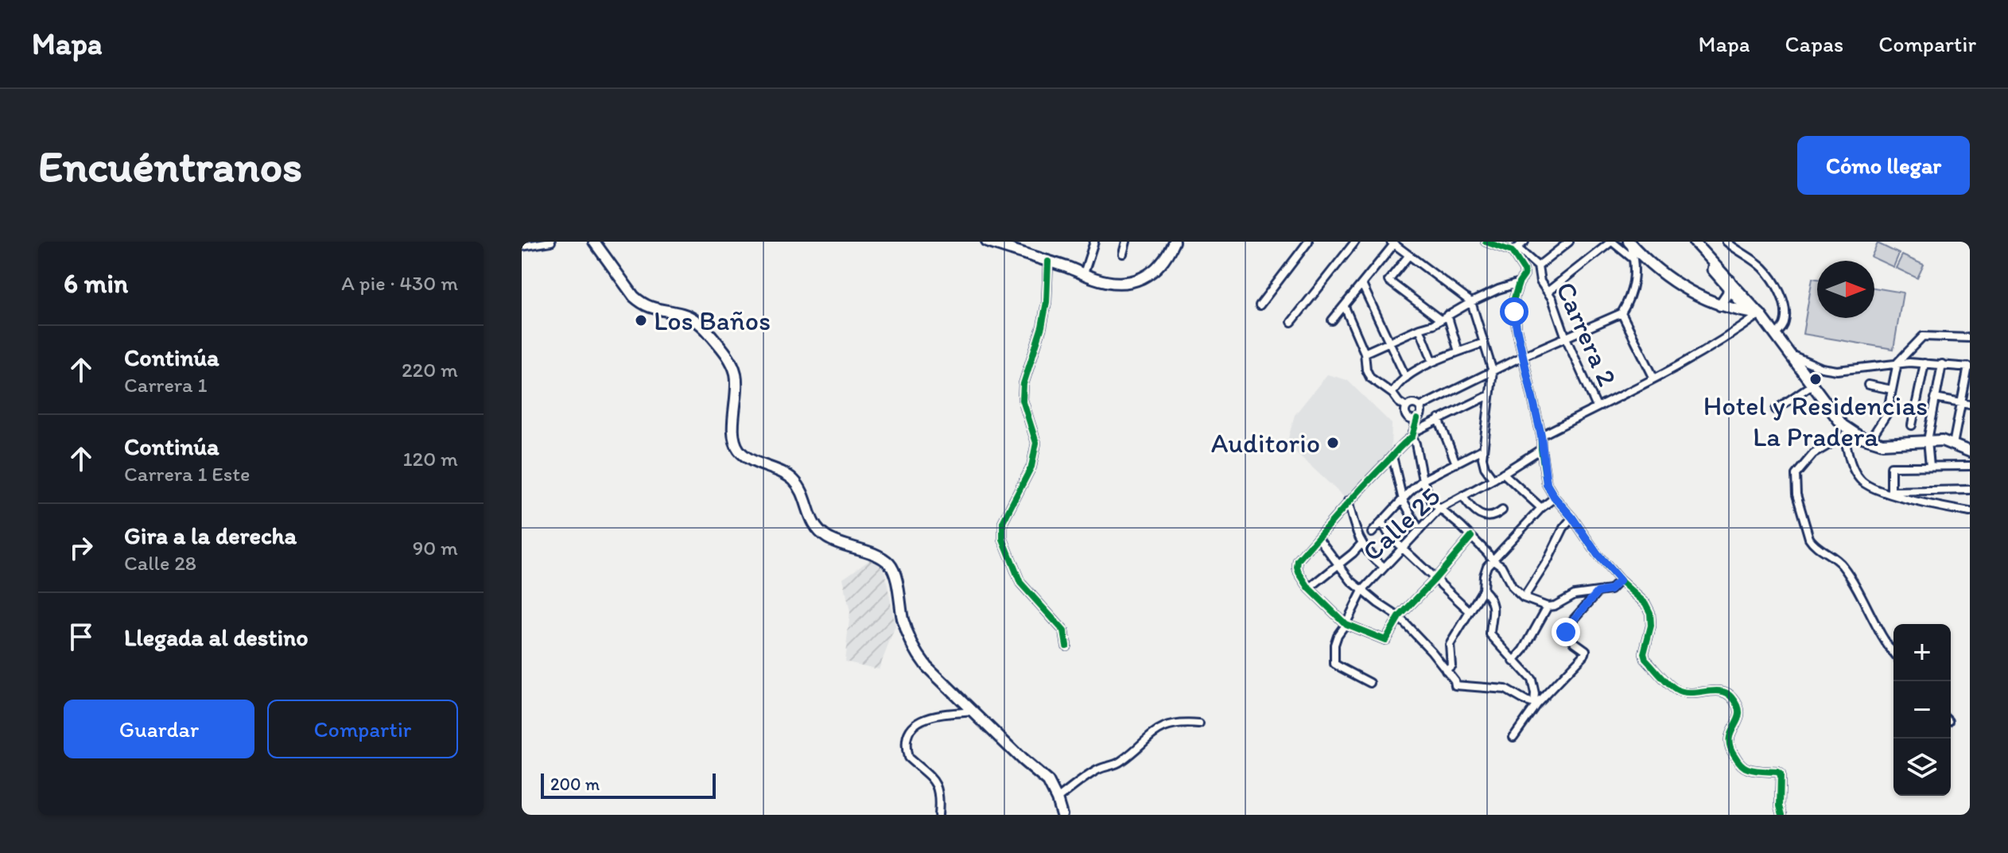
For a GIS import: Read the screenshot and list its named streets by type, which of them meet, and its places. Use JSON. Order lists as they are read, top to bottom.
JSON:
{
  "streets": {
    "street": ["Carrera 2", "Calle 25"]
  },
  "places": ["Los Baños", "Hotel y Residencias La Pradera", "Auditorio"],
  "scale_bar": "200 m",
  "north": "right",
  "page": {
    "header": "Mapa",
    "nav": ["Mapa", "Capas", "Compartir"],
    "buttons": [
      "Cómo llegar",
      ["Guardar", "Compartir"]
    ],
    "title": "Encuéntranos",
    "heading": ["6 min", "A pie · 430 m"],
    "list": [
      ["Continúa", "Carrera 1", "220 m"],
      ["Continúa", "Carrera 1 Este", "120 m"],
      ["Gira a la derecha", "Calle 28", "90 m"],
      "Llegada al destino"
    ],
    "map_buttons": ["+", "−"],
    "scale": "200 m"
  }
}
